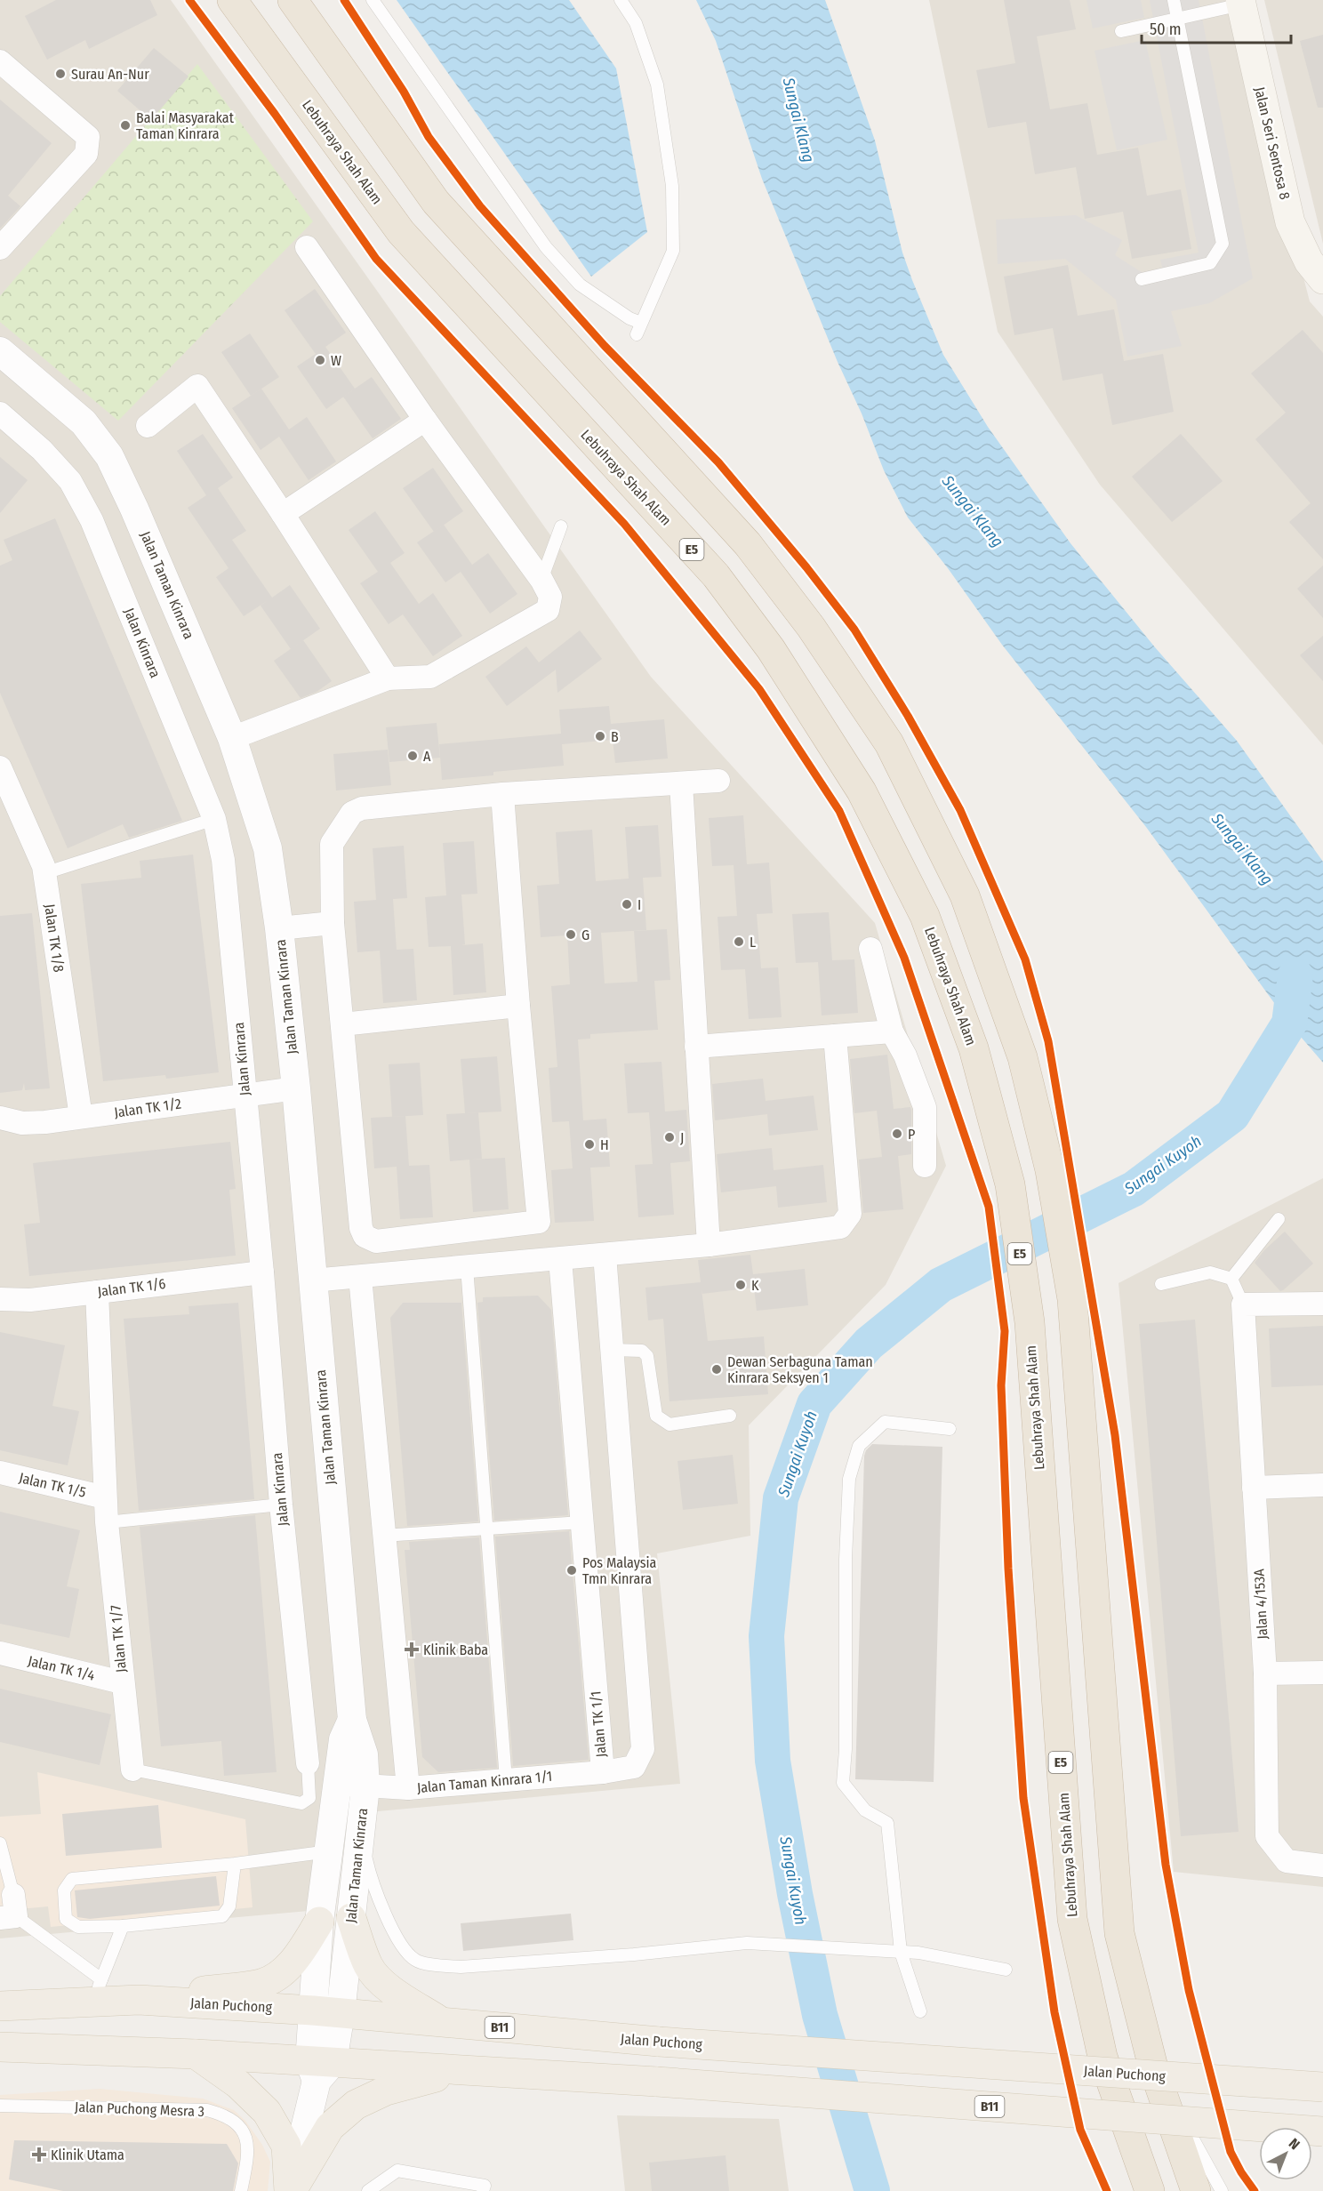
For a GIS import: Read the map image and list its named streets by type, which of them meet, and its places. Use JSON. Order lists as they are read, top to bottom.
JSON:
{
  "streets": {
    "highway": ["Lebuhraya Shah Alam", "E5"],
    "main road": ["Jalan Seri Sentosa 8", "Jalan Puchong", "B11"],
    "street": [
      "Jalan Taman Kinrara",
      "Jalan Kinrara",
      "Jalan TK 1/8",
      "Jalan TK 1/2",
      "Jalan TK 1/6",
      "Jalan TK 1/5",
      "Jalan 4/153A",
      "Jalan TK 1/7",
      "Jalan TK 1/4",
      "Jalan TK 1/1",
      "Jalan Taman Kinrara 1/1"
    ],
    "lane": ["Jalan Puchong Mesra 3"]
  },
  "crossings": [
    ["Jalan Taman Kinrara", "Jalan TK 1/2"],
    ["Jalan Taman Kinrara", "Jalan Taman Kinrara 1/1"],
    ["Jalan Taman Kinrara", "Jalan Puchong"],
    ["Jalan Kinrara", "Jalan TK 1/2"],
    ["Jalan Kinrara", "Jalan TK 1/6"],
    ["Jalan Kinrara", "Jalan TK 1/7"],
    ["Jalan TK 1/8", "Jalan TK 1/2"],
    ["Jalan TK 1/6", "Jalan TK 1/7"],
    ["Jalan TK 1/5", "Jalan TK 1/7"],
    ["Jalan TK 1/7", "Jalan TK 1/4"],
    ["Jalan TK 1/1", "Jalan Taman Kinrara 1/1"]
  ],
  "water": ["Sungai Klang", "Sungai Kuyoh"],
  "places": {
    "other": [
      "Surau An-Nur",
      "Balai Masyarakat Taman Kinrara",
      "W",
      "B",
      "A",
      "I",
      "G",
      "L",
      "P",
      "J",
      "H",
      "K",
      "Dewan Serbaguna Taman Kinrara Seksyen 1",
      "Pos Malaysia Tmn Kinrara"
    ],
    "health": ["Klinik Baba", "Klinik Utama"]
  },
  "scale_bar": "50 m",
  "north": "top right"
}
